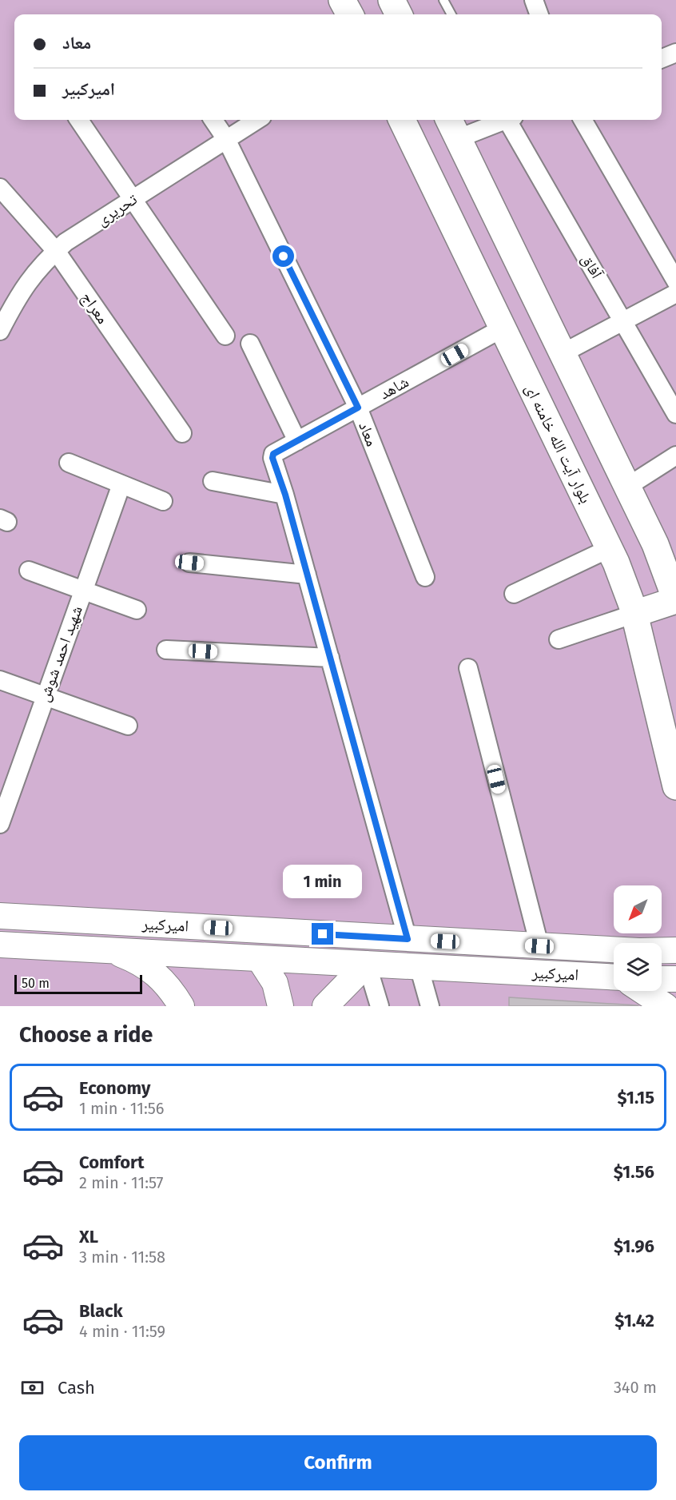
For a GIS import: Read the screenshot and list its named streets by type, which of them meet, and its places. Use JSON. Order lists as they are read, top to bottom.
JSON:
{
  "streets": {
    "main road": ["بلوار آیت الله خامنه ای", "امیرکبیر"],
    "street": [
      "تحریری",
      "آفاق",
      "معراج",
      "شاهد",
      "معاد",
      "شهید احمد شوش"
    ]
  },
  "crossings": [
    ["تحریری", "معراج"],
    ["تحریری", "معاد"],
    ["شاهد", "معاد"],
    ["شاهد", "بلوار آیت الله خامنه ای"],
    ["شاهد", "امیرکبیر"]
  ],
  "scale_bar": "50 m",
  "north": "bottom left",
  "page": {
    "banner": ["معاد", "امیرکبیر"],
    "bubble": "1 min",
    "scale": "50 m",
    "heading": "Choose a ride",
    "list": [
      {
        "name": "Economy",
        "note": "1 min · 11:56",
        "value": "$1.15"
      },
      {
        "name": "Comfort",
        "note": "2 min · 11:57",
        "value": "$1.56"
      },
      {
        "name": "XL",
        "note": "3 min · 11:58",
        "value": "$1.96"
      },
      {
        "name": "Black",
        "note": "4 min · 11:59",
        "value": "$1.42"
      }
    ],
    "pay": ["Cash", "340 m"],
    "buttons": "Confirm"
  }
}
